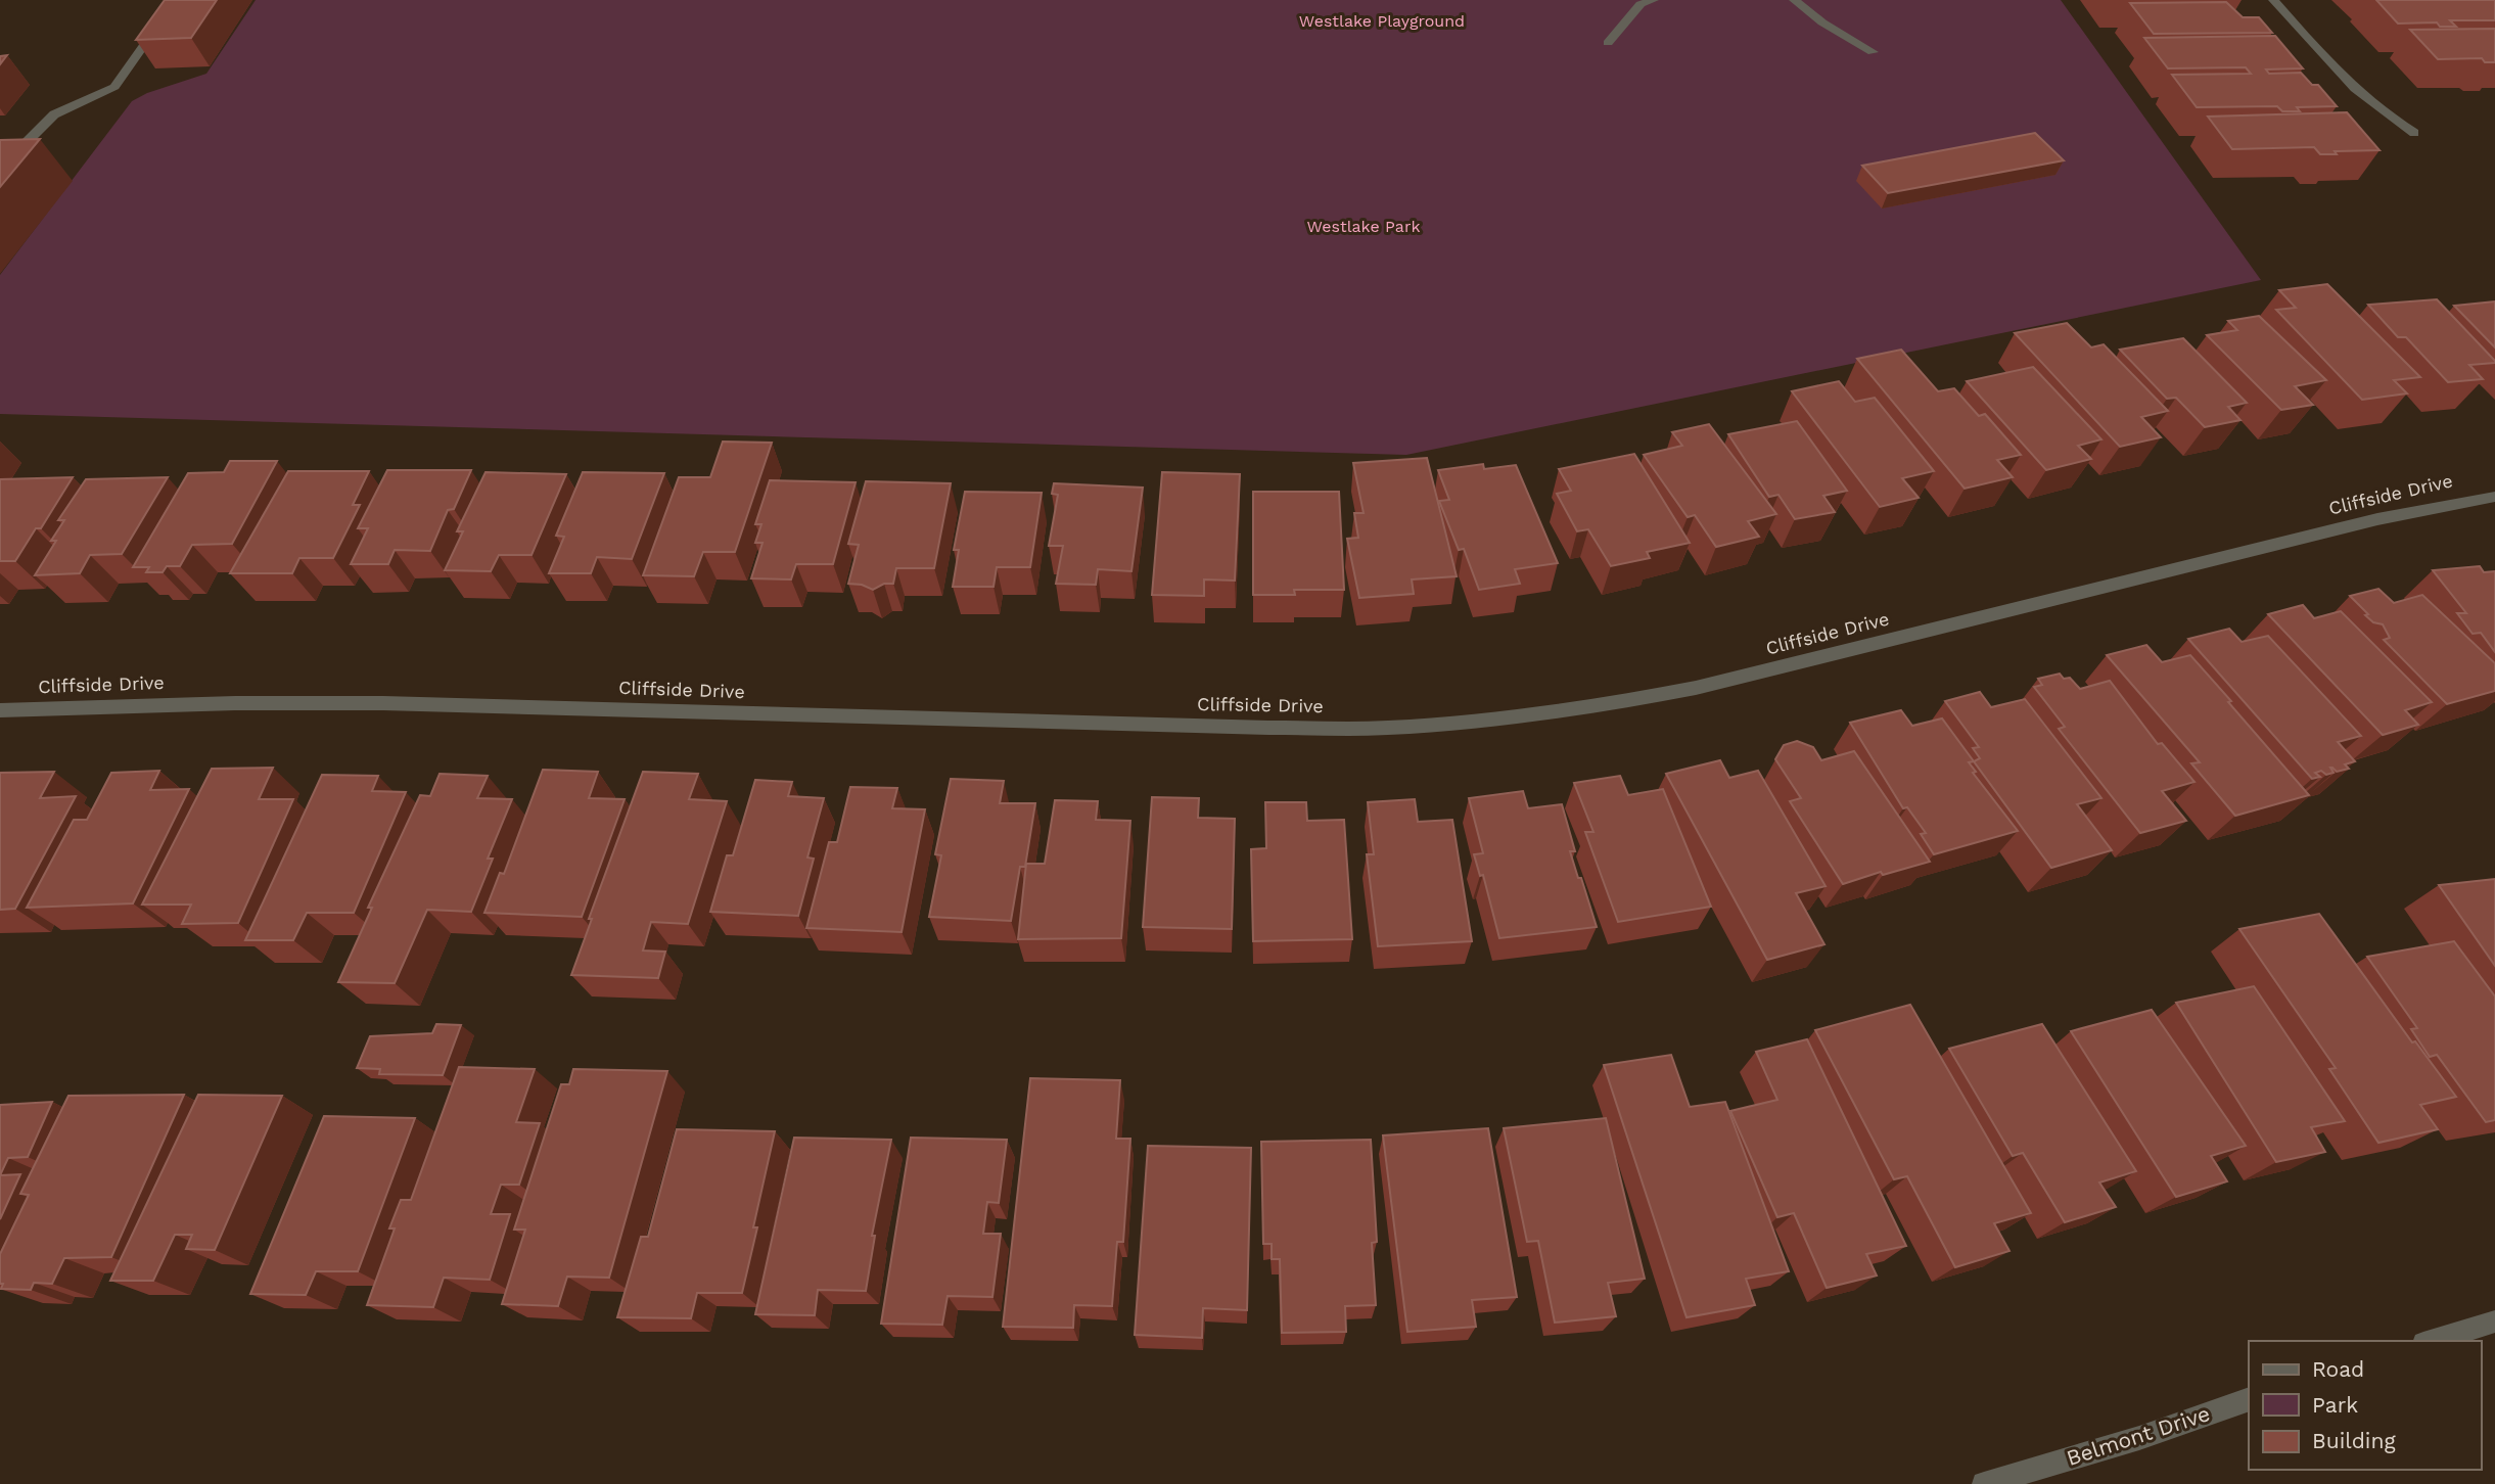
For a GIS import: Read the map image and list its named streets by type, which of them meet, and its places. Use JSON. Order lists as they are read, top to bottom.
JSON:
{
  "streets": {
    "street": ["Cliffside Drive", "Belmont Drive"]
  },
  "parks": ["Westlake Playground", "Westlake Park"],
  "legend": ["Road", "Park", "Building"]
}
